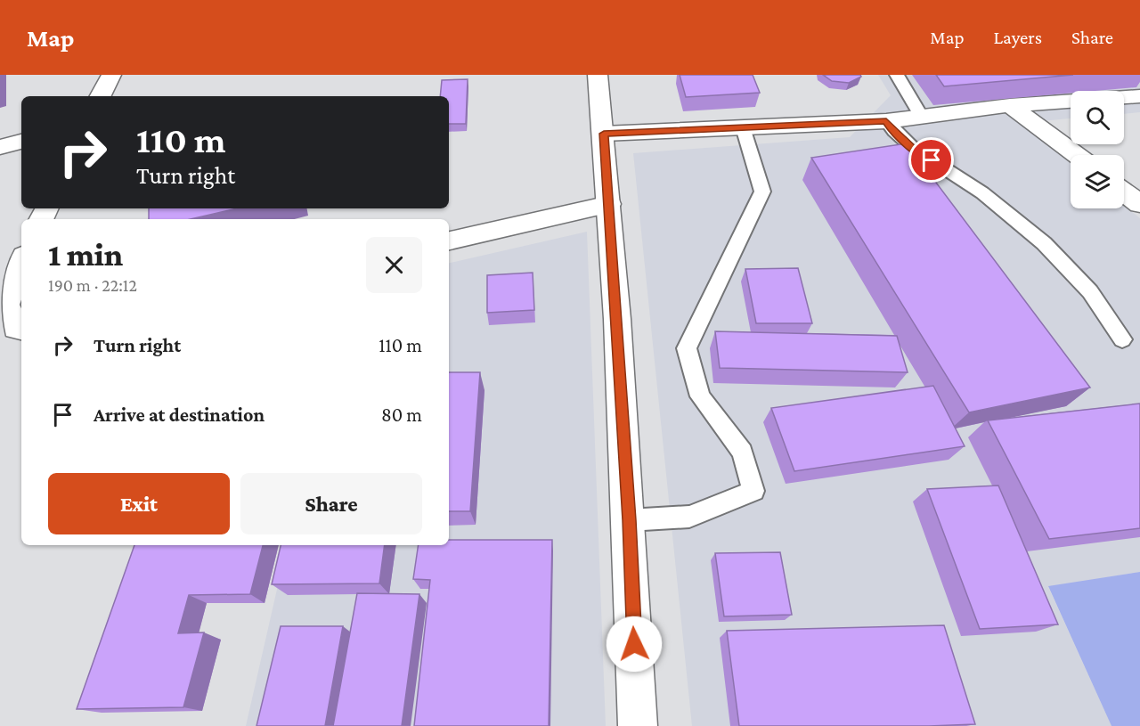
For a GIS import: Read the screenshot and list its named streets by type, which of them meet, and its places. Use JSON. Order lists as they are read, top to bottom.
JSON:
{
  "page": {
    "header": "Map",
    "nav": ["Map", "Layers", "Share"],
    "turn": ["110 m", "Turn right"],
    "heading": ["1 min", "190 m · 22:12"],
    "list": [
      {
        "name": "Turn right",
        "value": "110 m"
      },
      {
        "name": "Arrive at destination",
        "value": "80 m"
      }
    ],
    "buttons": ["Exit", "Share"]
  }
}
